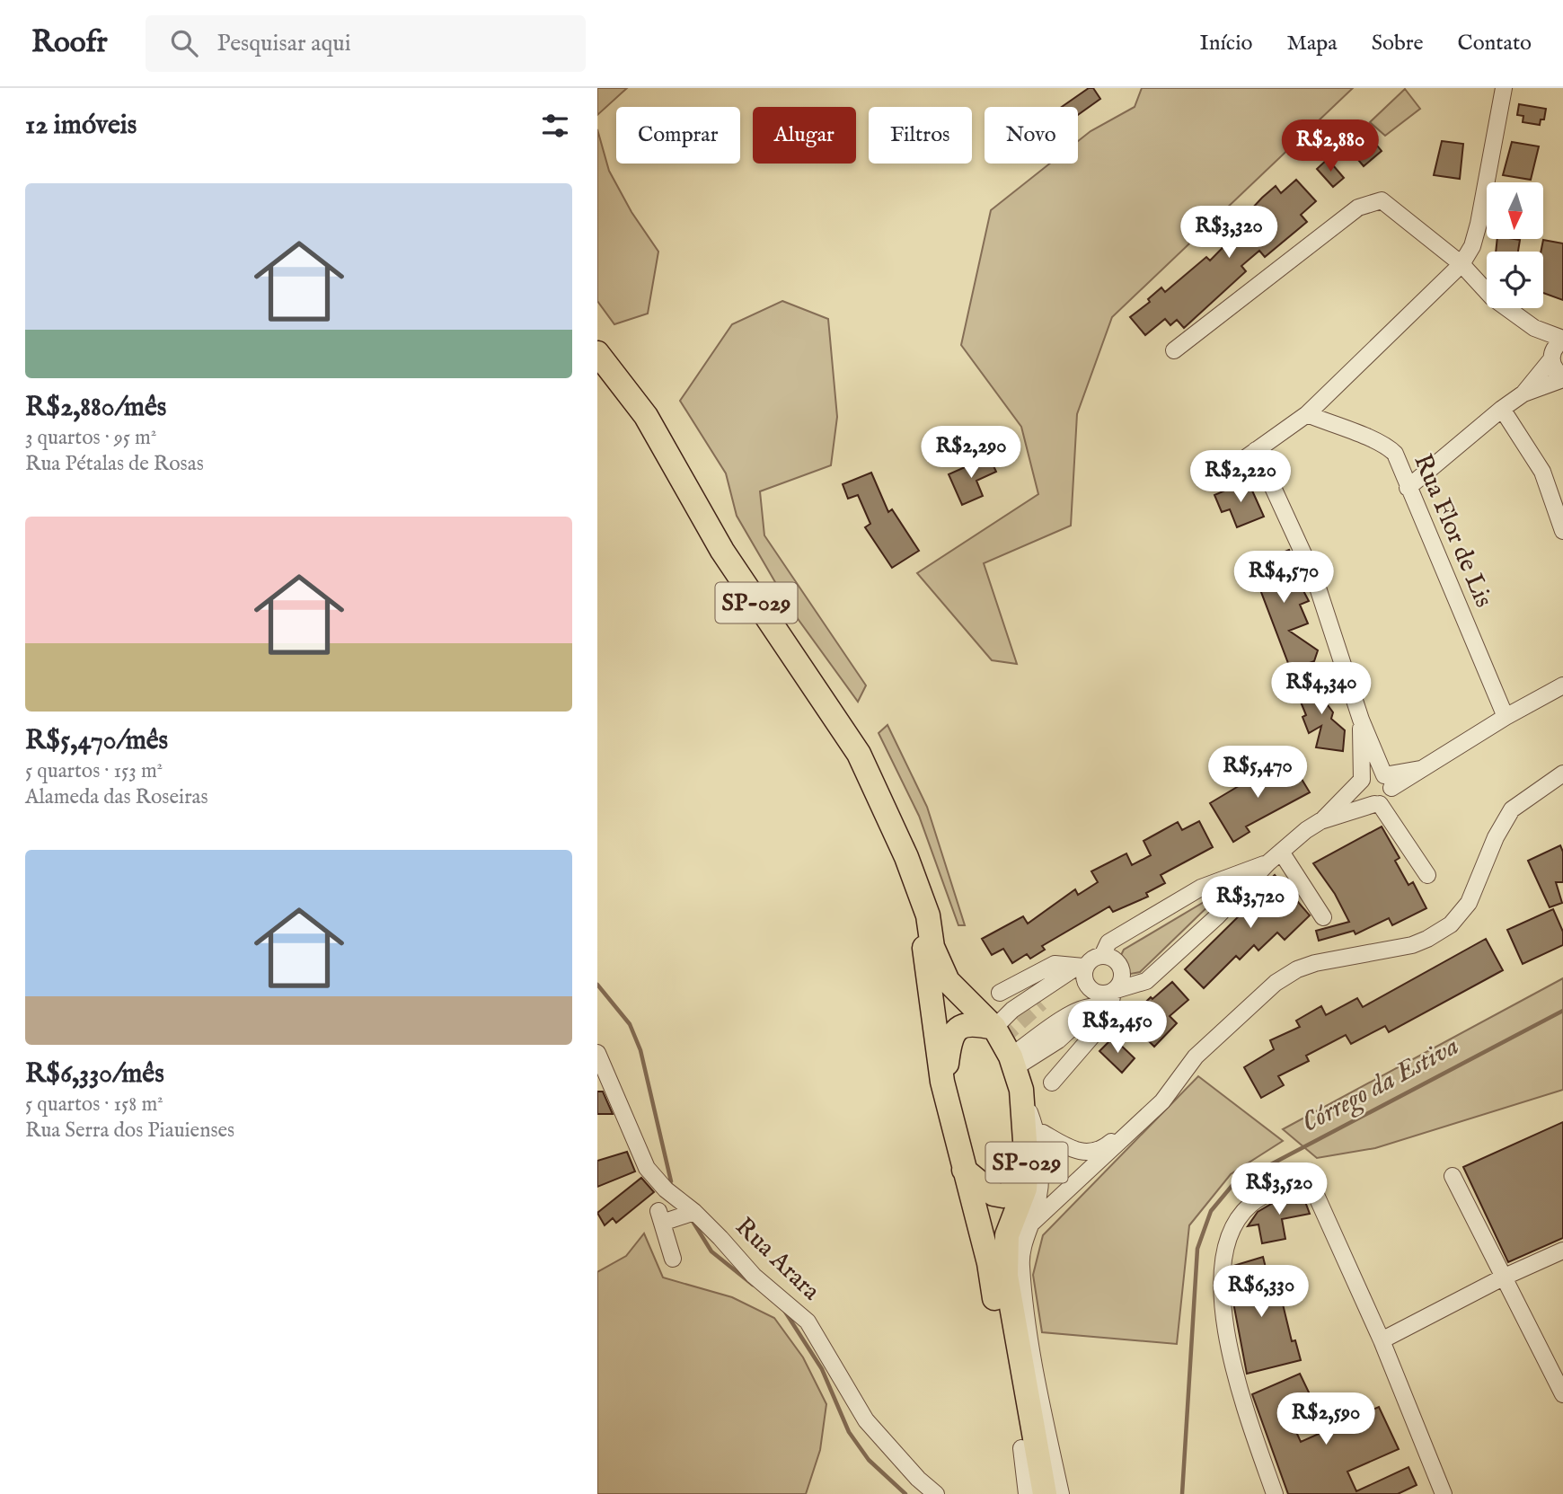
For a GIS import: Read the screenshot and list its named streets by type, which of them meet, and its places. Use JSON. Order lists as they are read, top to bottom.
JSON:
{
  "streets": {
    "highway": ["SP-029"],
    "street": ["Rua Flor de Lis", "Rua Arara"]
  },
  "water": ["Córrego da Estiva"],
  "north": "bottom",
  "page": {
    "header": "Roofr",
    "search": "Pesquisar aqui",
    "nav": [
      "Início",
      "Mapa",
      "Sobre",
      "Contato"
    ],
    "heading": "12 imóveis",
    "chip": [
      "Comprar",
      "Alugar",
      "Filtros",
      "Novo"
    ],
    "price": [
      "R$2,880",
      "R$3,320",
      "R$2,290",
      "R$2,220",
      "R$4,570",
      "R$4,340",
      "R$5,470",
      "R$3,720",
      "R$2,450",
      "R$3,520",
      "R$6,330",
      "R$2,590"
    ],
    "list": [
      {
        "name": "R$2,880/mês",
        "note": "3 quartos · 95 m² · Rua Pétalas de Rosas"
      },
      {
        "name": "R$5,470/mês",
        "note": "5 quartos · 153 m² · Alameda das Roseiras"
      },
      {
        "name": "R$6,330/mês",
        "note": "5 quartos · 158 m² · Rua Serra dos Piauienses"
      }
    ]
  }
}
